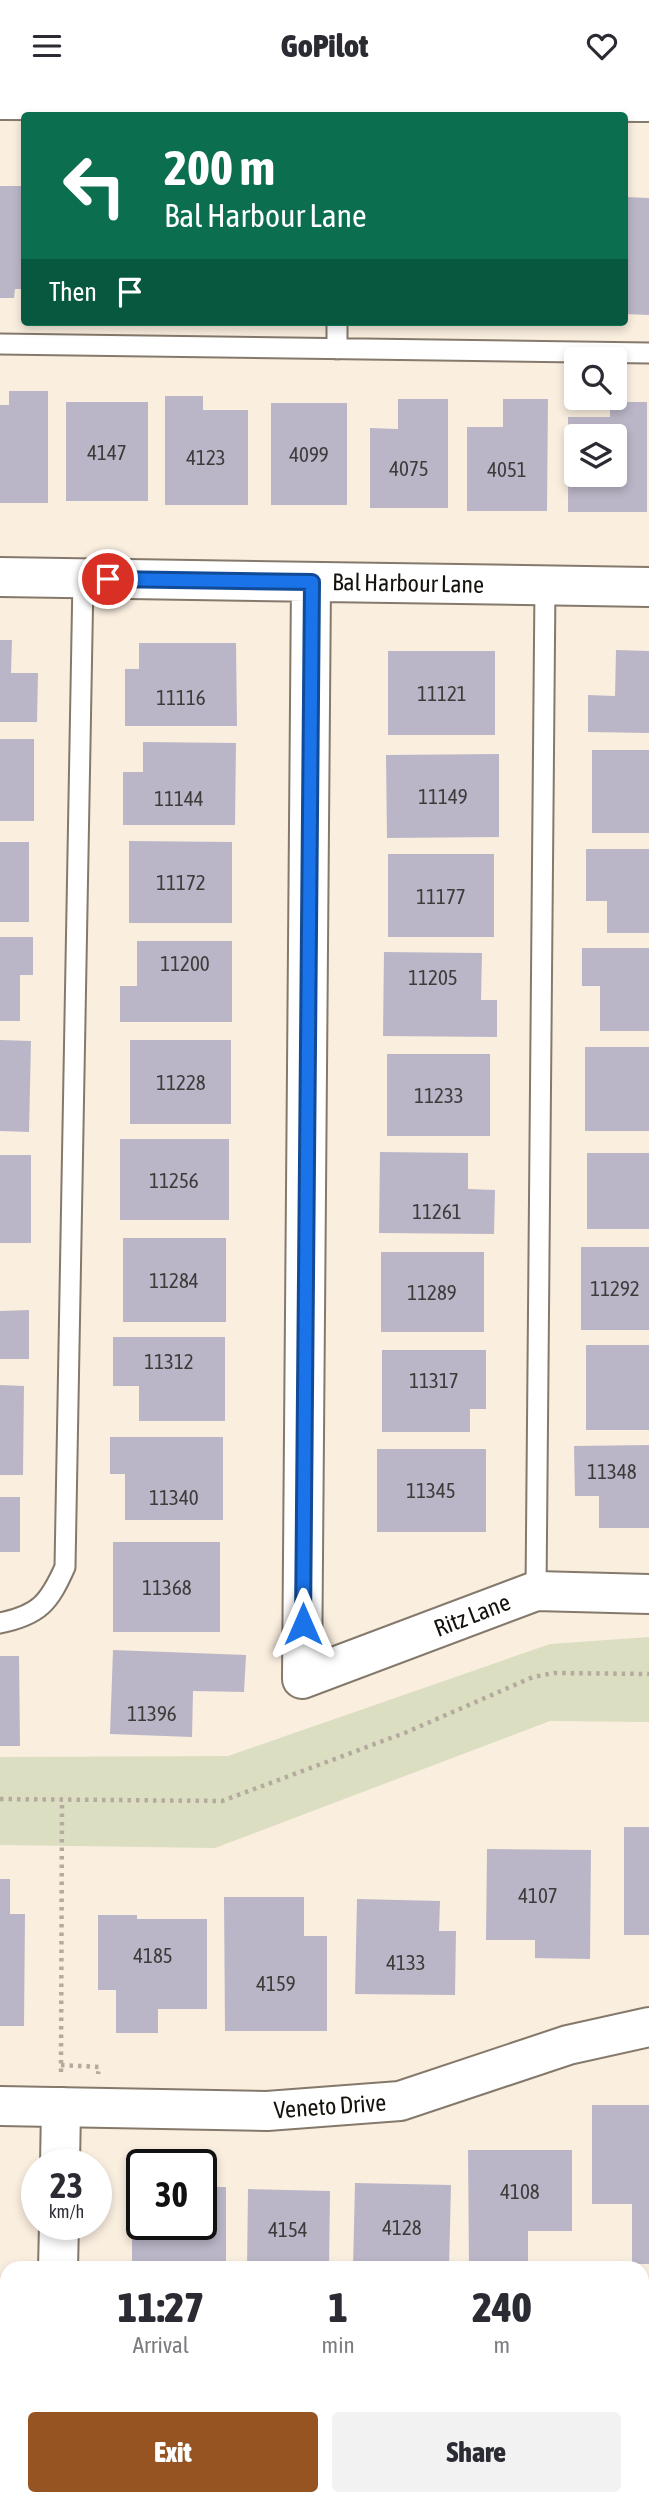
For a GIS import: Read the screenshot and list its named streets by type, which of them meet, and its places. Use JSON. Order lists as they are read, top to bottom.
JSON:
{
  "streets": {
    "street": ["Bal Harbour Lane", "Ritz Lane", "Veneto Drive"]
  },
  "crossings": [
    ["Bal Harbour Lane", "Ritz Lane"]
  ],
  "house_numbers": [
    "4147",
    "4099",
    "4123",
    "4075",
    "4051",
    "11121",
    "11116",
    "11149",
    "11144",
    "11172",
    "11177",
    "11200",
    "11205",
    "11228",
    "11233",
    "11256",
    "11261",
    "11284",
    "11292",
    "11289",
    "11312",
    "11317",
    "11348",
    "11345",
    "11340",
    "11368",
    "11396",
    "4107",
    "4185",
    "4133",
    "4159",
    "4108",
    "4128",
    "4154"
  ],
  "page": {
    "header": "GoPilot",
    "turn": ["200 m", "Bal Harbour Lane"],
    "then": "Then",
    "speed": "23 km/h",
    "limit": "30",
    "eta": [
      "11:27",
      "Arrival",
      "1",
      "min",
      "240",
      "m"
    ],
    "buttons": ["Exit", "Share"]
  }
}
